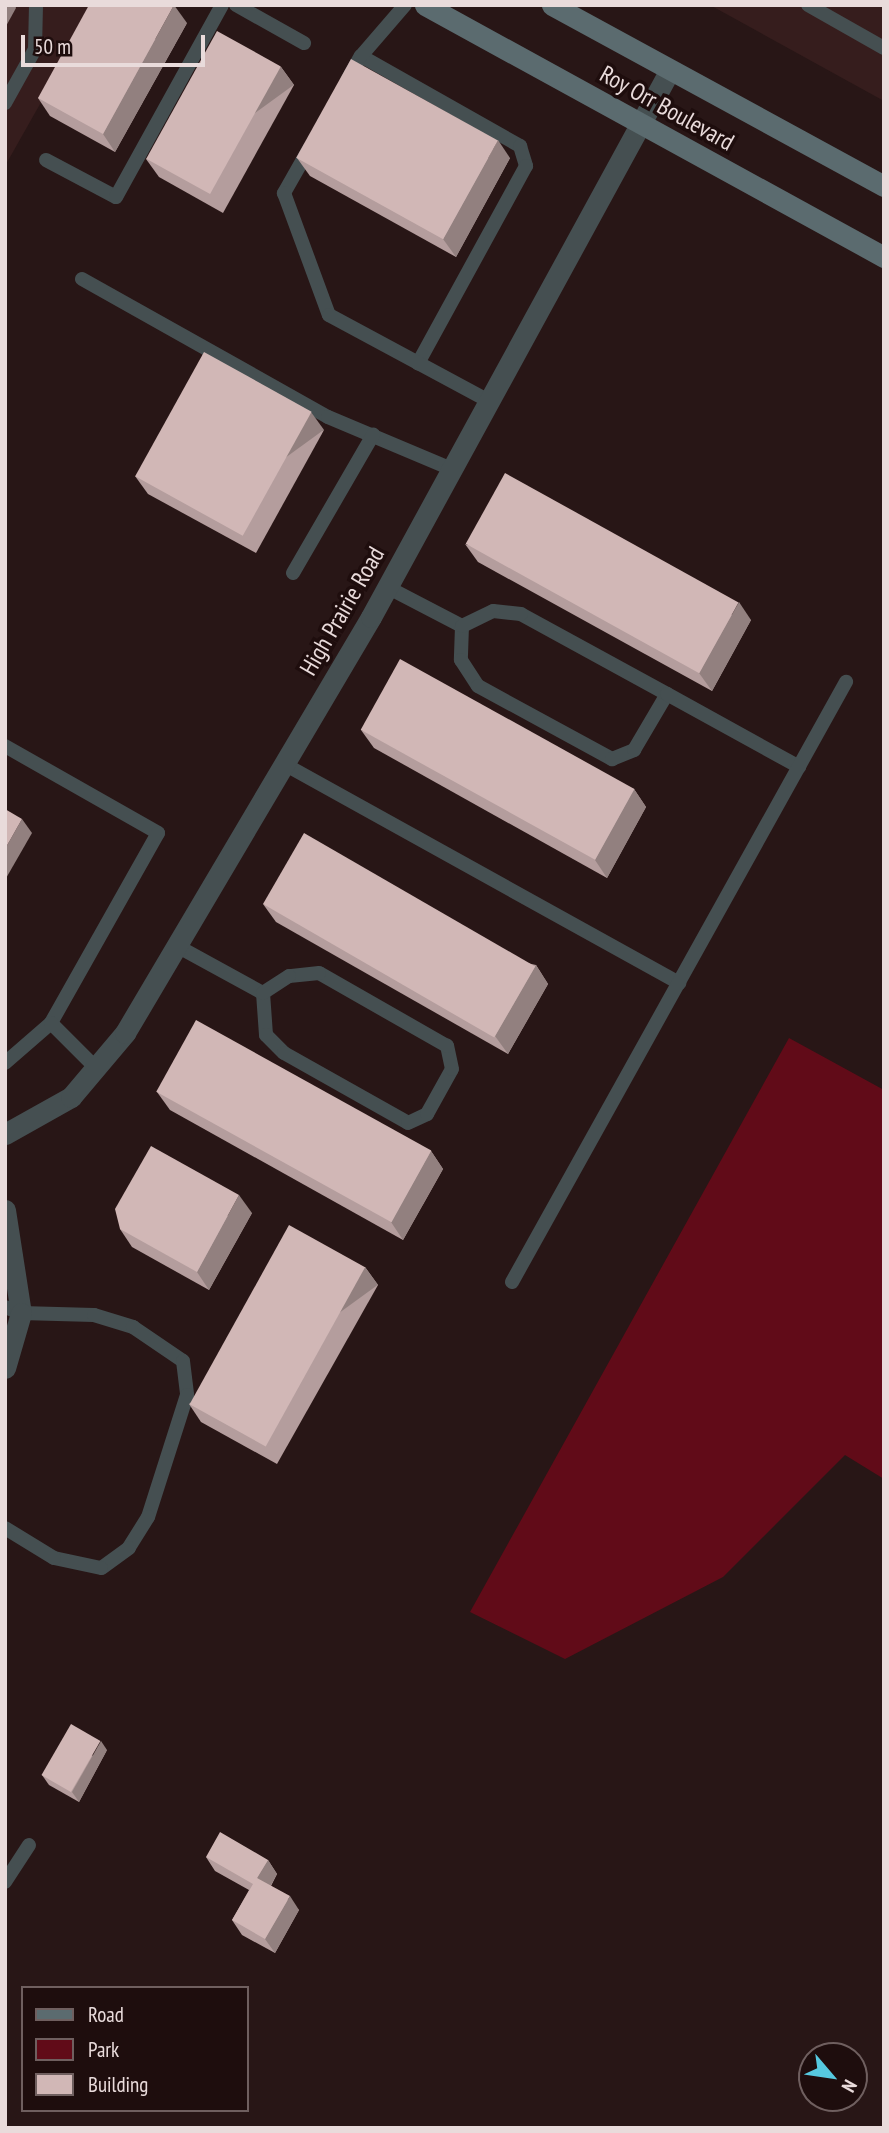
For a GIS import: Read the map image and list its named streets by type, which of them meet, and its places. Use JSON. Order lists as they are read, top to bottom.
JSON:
{
  "streets": {
    "main road": ["Roy Orr Boulevard"],
    "street": ["High Prairie Road"]
  },
  "crossings": [
    ["Roy Orr Boulevard", "High Prairie Road"]
  ],
  "legend": ["Road", "Park", "Building"],
  "scale_bar": "50 m",
  "north": "bottom right"
}
